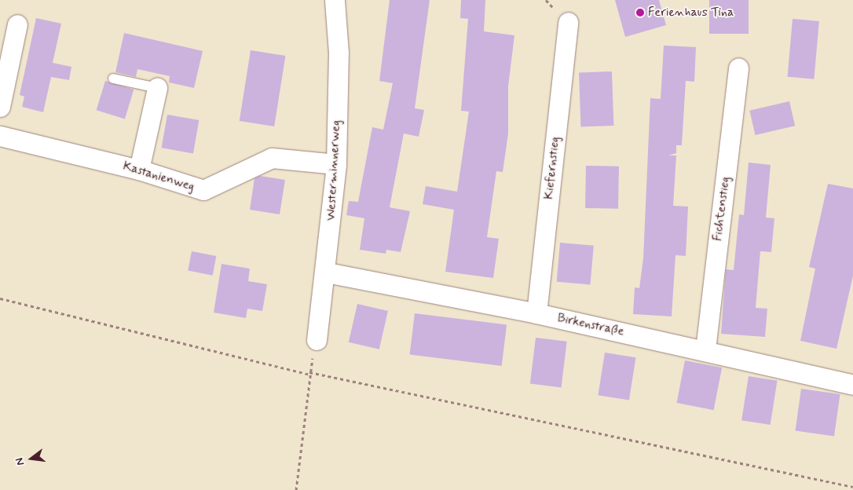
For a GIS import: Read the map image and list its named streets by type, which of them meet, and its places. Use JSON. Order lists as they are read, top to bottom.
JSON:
{
  "streets": {
    "street": [
      "Kiefernstieg",
      "Westerminnerweg",
      "Kastanienweg",
      "Fichtenstieg",
      "Birkenstraße"
    ]
  },
  "crossings": [
    ["Kiefernstieg", "Birkenstraße"],
    ["Westerminnerweg", "Kastanienweg"],
    ["Westerminnerweg", "Birkenstraße"],
    ["Fichtenstieg", "Birkenstraße"]
  ],
  "places": ["Ferienhaus Tina"],
  "north": "left"
}
